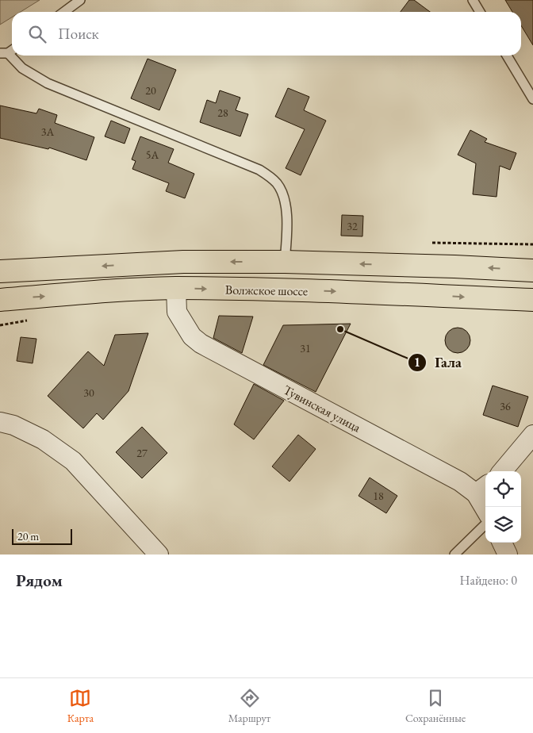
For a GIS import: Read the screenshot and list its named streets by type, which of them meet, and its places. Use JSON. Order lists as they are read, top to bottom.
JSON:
{
  "streets": {
    "main road": ["Волжское шоссе"],
    "street": ["Тувинская улица"]
  },
  "crossings": [
    ["Волжское шоссе", "Тувинская улица"]
  ],
  "places": ["Гала"],
  "house_numbers": [
    "20",
    "28",
    "3А",
    "5А",
    "32",
    "31",
    "30",
    "36",
    "27",
    "18"
  ],
  "scale_bar": "20 m",
  "page": {
    "search": "Поиск",
    "scale": "20 m",
    "heading": ["Рядом", "Найдено: 0"],
    "nav": ["Карта", "Маршрут", "Сохранённые"]
  }
}
